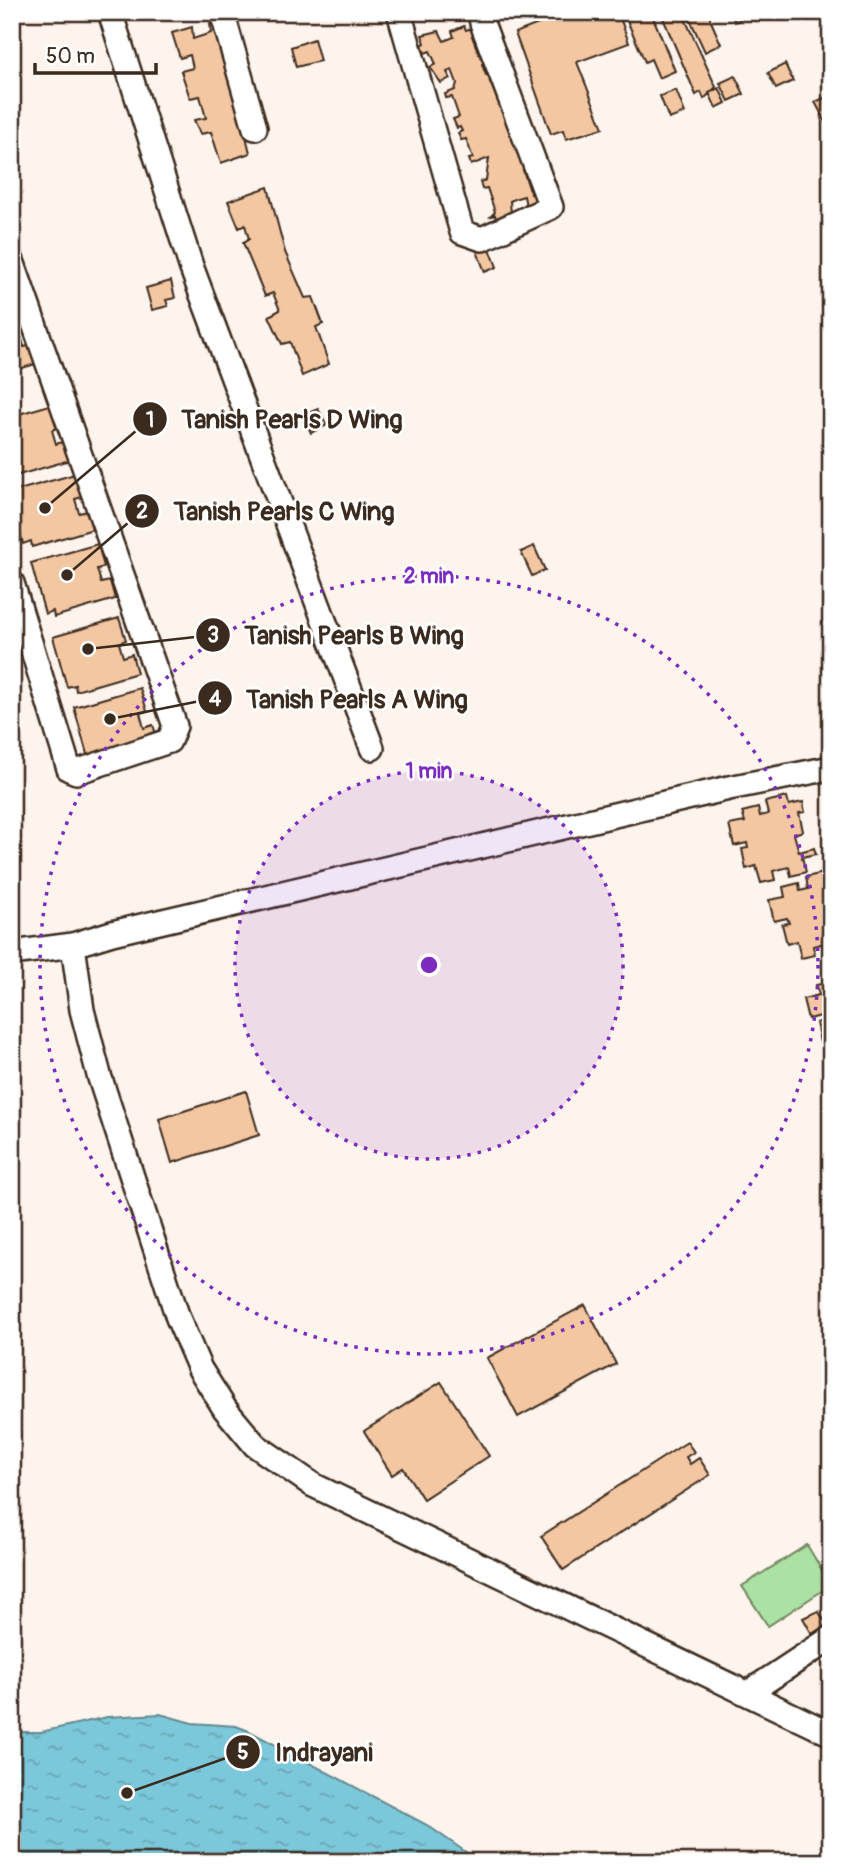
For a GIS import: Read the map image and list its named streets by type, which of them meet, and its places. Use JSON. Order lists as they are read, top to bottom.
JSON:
{
  "places": [
    "Tanish Pearls D Wing",
    "Tanish Pearls C Wing",
    "Tanish Pearls B Wing",
    "Tanish Pearls A Wing",
    "Indrayani"
  ],
  "scale_bar": "50 m",
  "rings": ["2 min", "1 min"]
}
